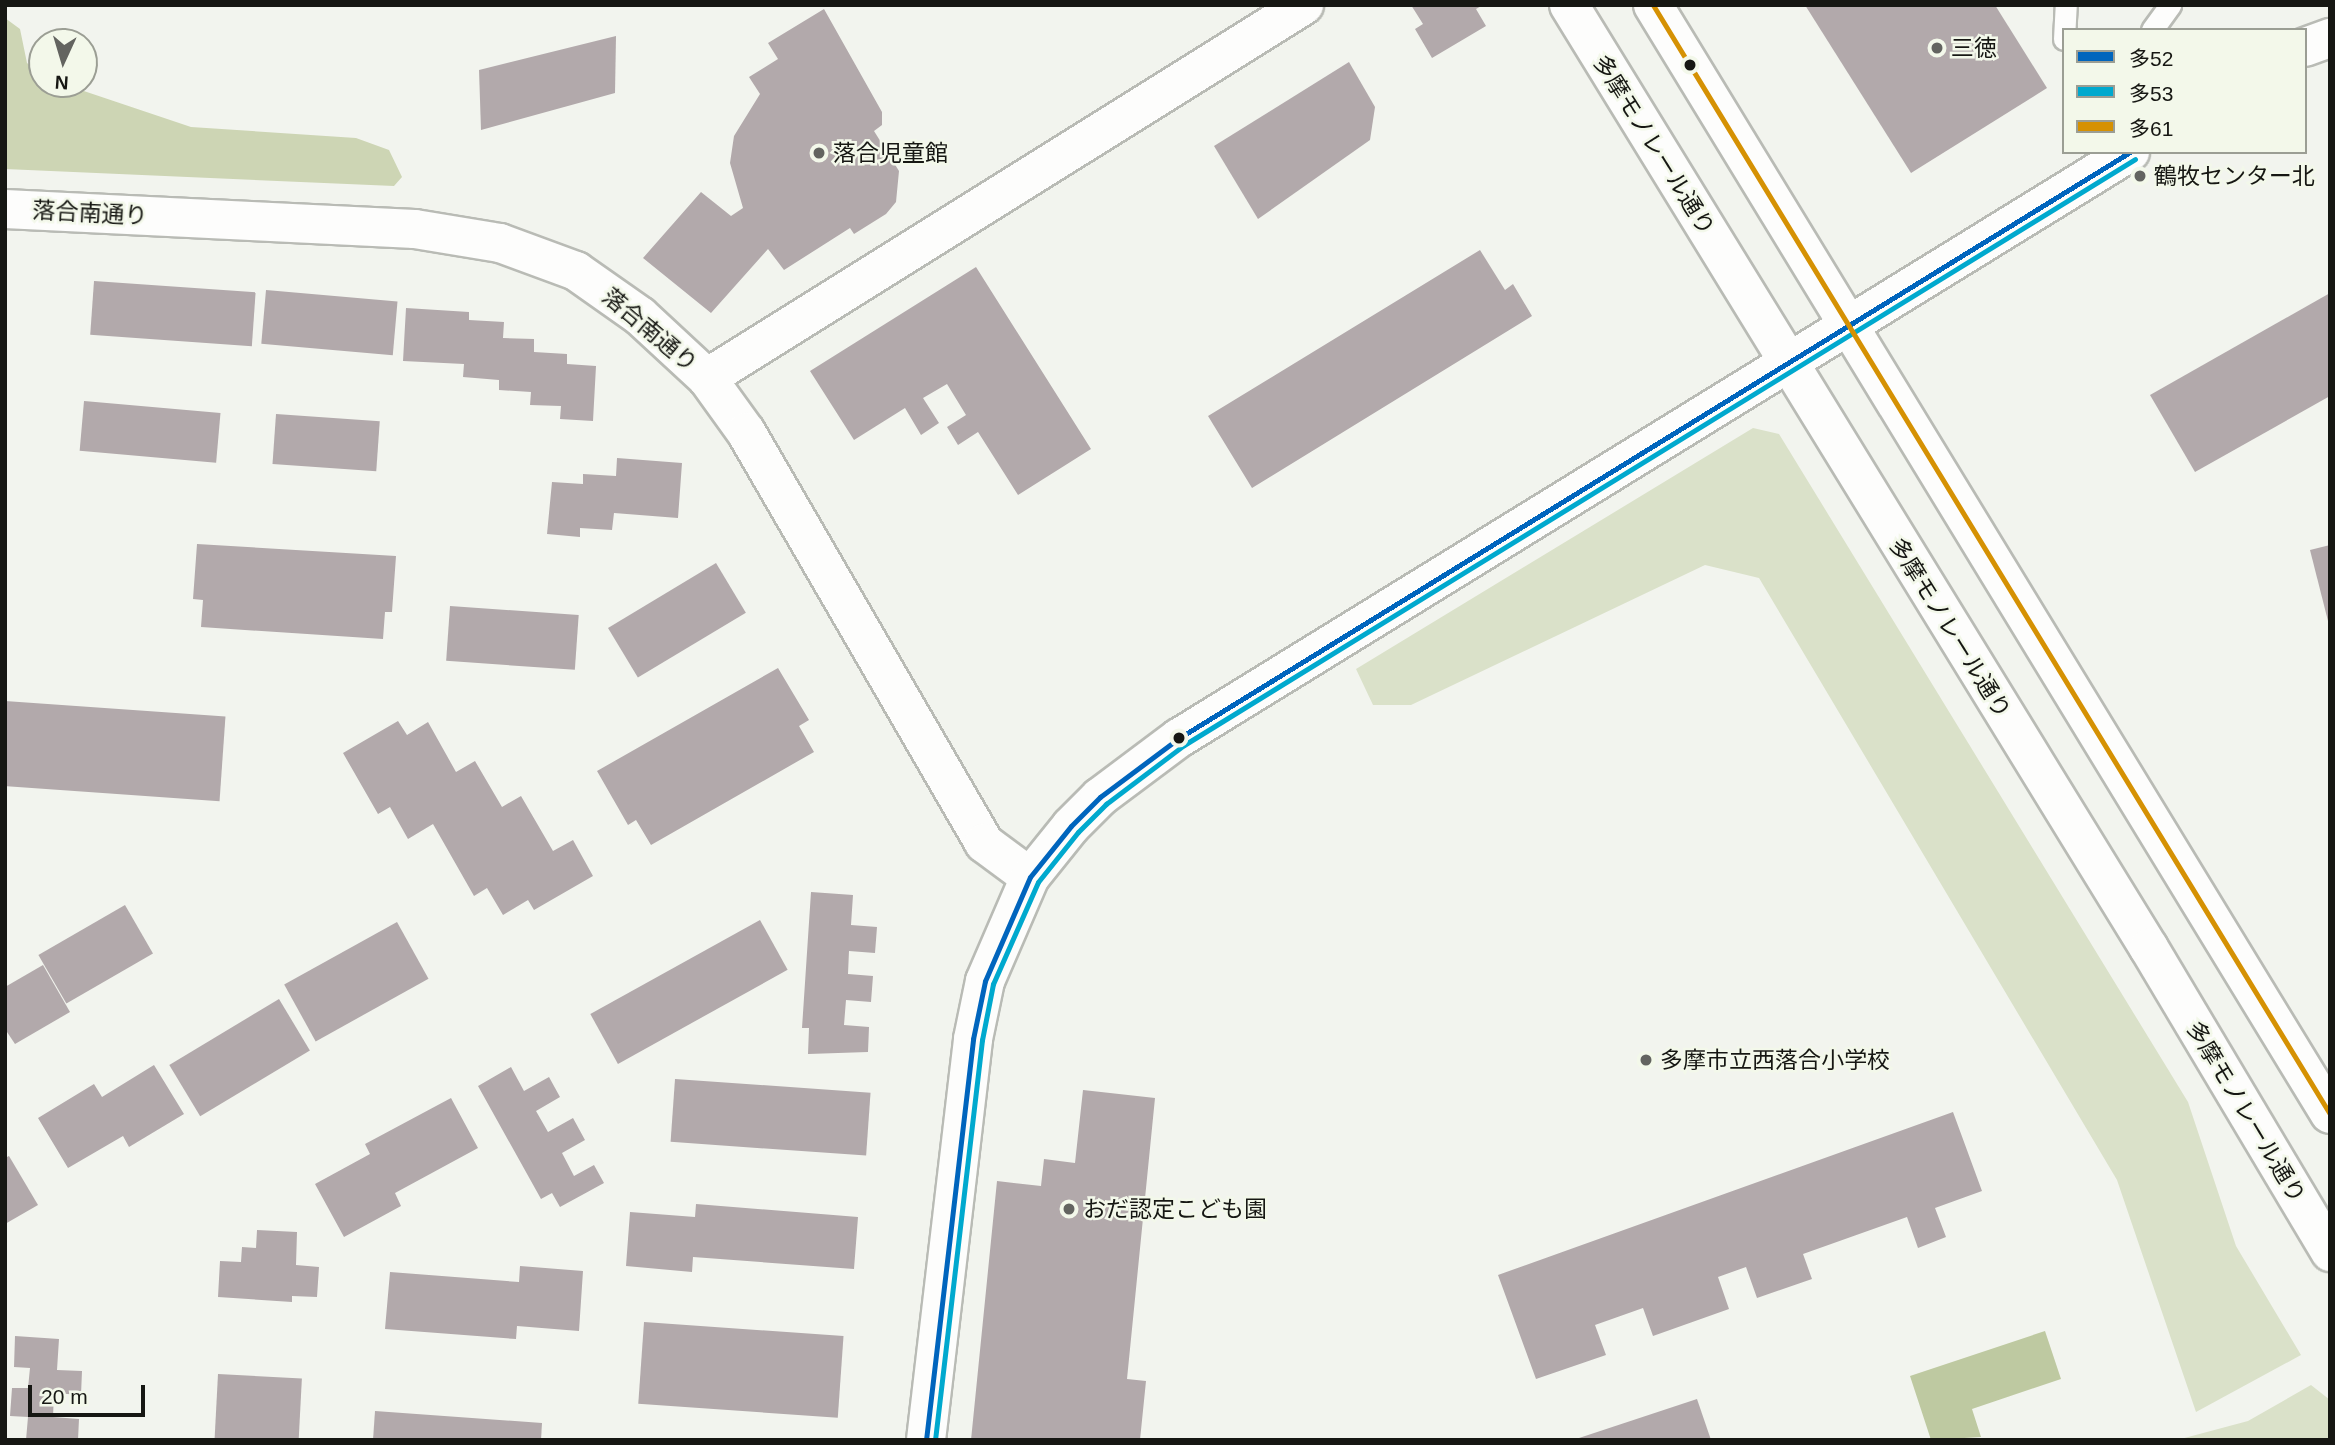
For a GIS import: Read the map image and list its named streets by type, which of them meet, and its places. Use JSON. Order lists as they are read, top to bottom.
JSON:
{
  "streets": {
    "street": ["多摩モノレール通り", "落合南通り"]
  },
  "places": [
    "三徳",
    "落合児童館",
    "鶴牧センター北",
    "多摩市立西落合小学校",
    "おだ認定こども園"
  ],
  "lines": ["transit line 多61", "transit line 多52", "transit line 多53"],
  "legend": ["多52", "多53", "多61"],
  "scale_bar": "20 m",
  "north": "bottom"
}
